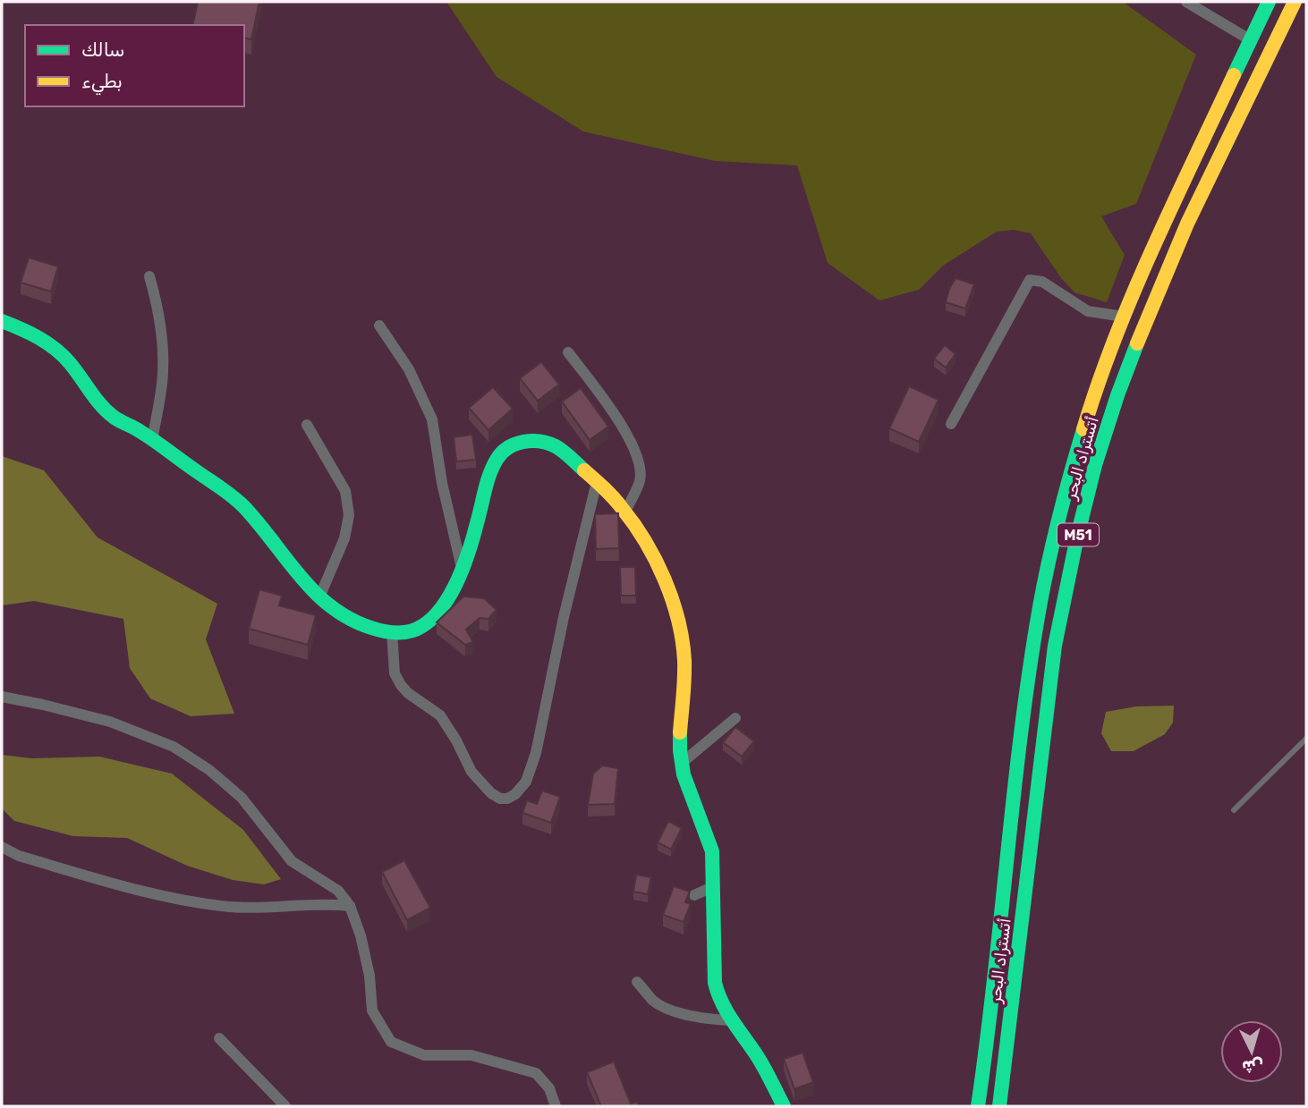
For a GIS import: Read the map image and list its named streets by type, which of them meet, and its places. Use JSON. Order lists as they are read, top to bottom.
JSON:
{
  "streets": {
    "main road": ["أتستراد البحر", "M51"]
  },
  "legend": ["سالك", "بطيء"],
  "north": "bottom"
}
